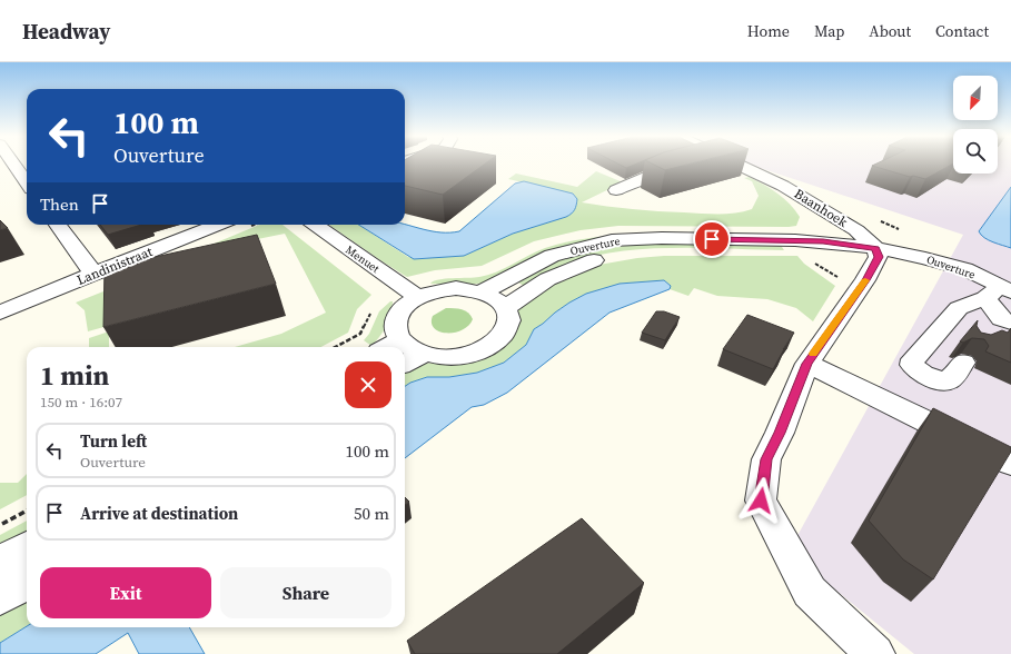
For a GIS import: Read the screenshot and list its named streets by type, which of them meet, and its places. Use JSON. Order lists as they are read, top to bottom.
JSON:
{
  "streets": {
    "street": [
      "Baanhoek",
      "Ouverture",
      "Menuet",
      "Landinistraat"
    ]
  },
  "crossings": [
    ["Baanhoek", "Ouverture"],
    ["Ouverture", "Menuet"]
  ],
  "north": "bottom left",
  "page": {
    "header": "Headway",
    "nav": [
      "Home",
      "Map",
      "About",
      "Contact"
    ],
    "turn": ["100 m", "Ouverture"],
    "then": "Then",
    "heading": ["1 min", "150 m · 16:07"],
    "list": [
      {
        "name": "Turn left",
        "note": "Ouverture",
        "value": "100 m"
      },
      {
        "name": "Arrive at destination",
        "value": "50 m"
      }
    ],
    "buttons": ["Exit", "Share"]
  }
}
